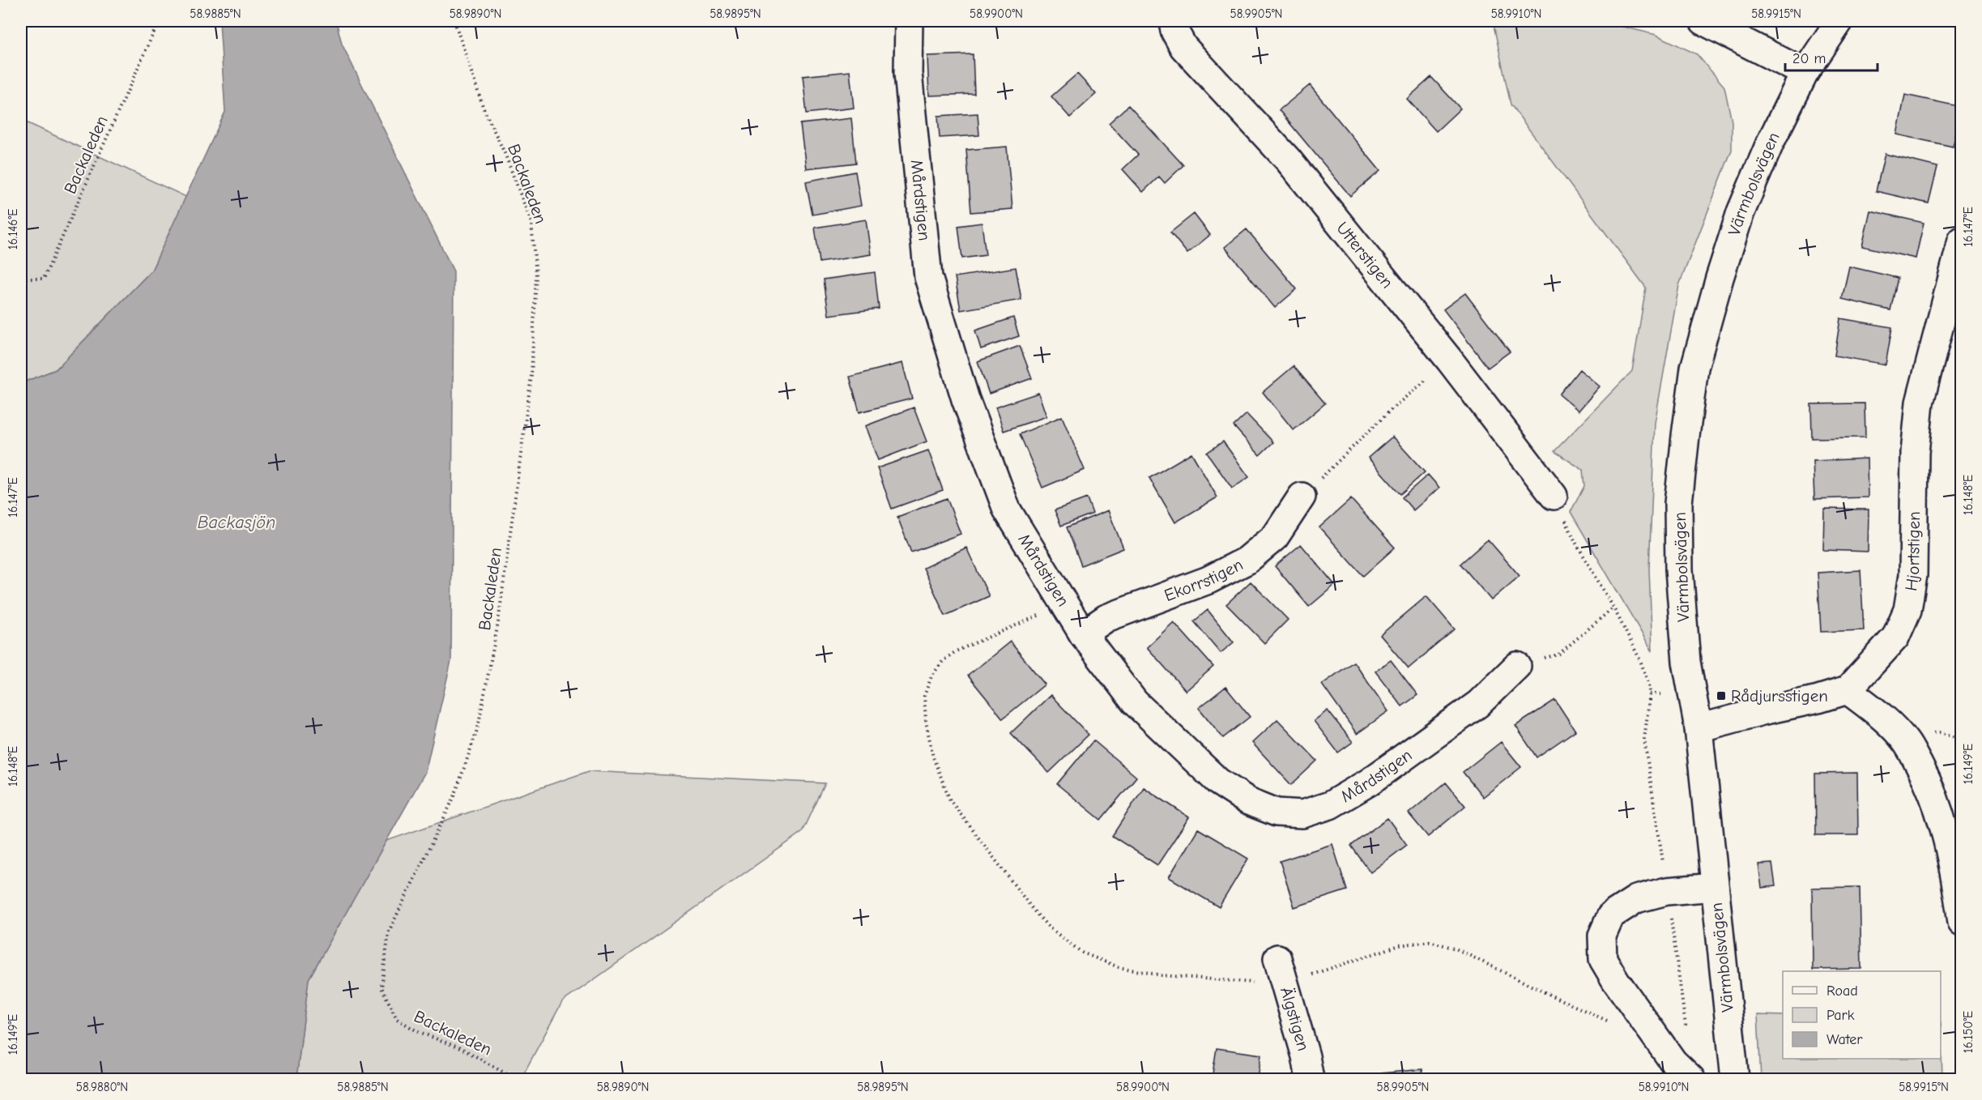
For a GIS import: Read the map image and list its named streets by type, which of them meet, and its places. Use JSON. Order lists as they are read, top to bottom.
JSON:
{
  "streets": {
    "street": [
      "Värmbolsvägen",
      "Mårdstigen",
      "Utterstigen",
      "Hjortstigen",
      "Ekorrstigen",
      "Älgstigen"
    ],
    "path": ["Backaleden"]
  },
  "crossings": [
    ["Mårdstigen", "Ekorrstigen"]
  ],
  "water": ["Backasjön"],
  "places": {
    "transit": ["Rådjursstigen"]
  },
  "legend": ["Road", "Park", "Water"],
  "scale_bar": "20 m",
  "coordinates": [
    "58.9885°N",
    "58.9890°N",
    "58.9895°N",
    "58.9900°N",
    "58.9905°N",
    "58.9910°N",
    "58.9915°N",
    "16.147°E",
    "16.146°E",
    "16.148°E",
    "16.149°E",
    "16.150°E",
    "58.9880°N"
  ]
}
